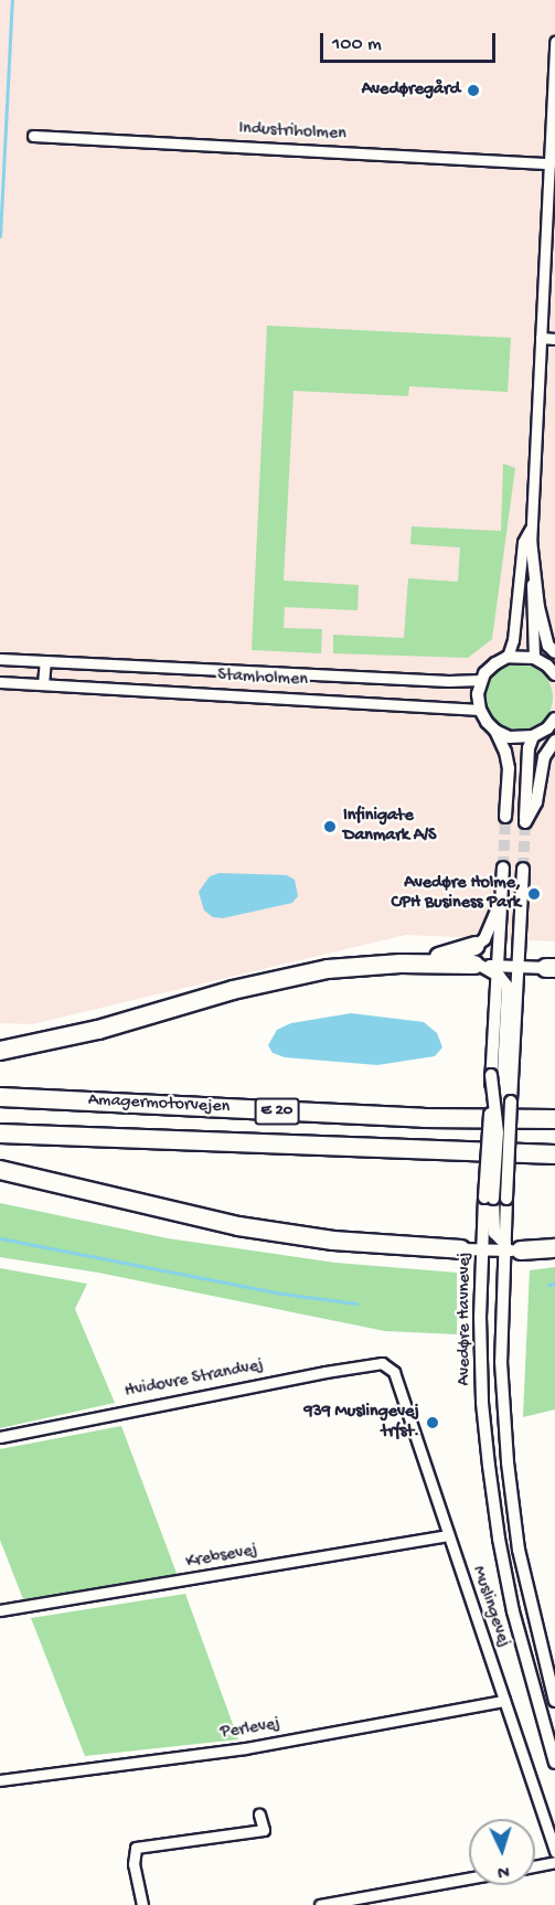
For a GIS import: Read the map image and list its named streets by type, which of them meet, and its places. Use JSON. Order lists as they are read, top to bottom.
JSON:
{
  "streets": {
    "highway": ["Amagermotorvejen", "E 20"],
    "street": [
      "Industriholmen",
      "Stamholmen",
      "Avedøre Havnevej",
      "Hvidovre Strandvej",
      "Krebsevej",
      "Muslingevej",
      "Perlevej"
    ]
  },
  "crossings": [
    ["Hvidovre Strandvej", "Muslingevej"],
    ["Krebsevej", "Muslingevej"],
    ["Muslingevej", "Perlevej"]
  ],
  "places": [
    "Avedøregård",
    "Infinigate Danmark A/S",
    "Avedøre Holme, CPH Business Park",
    "939 Muslingevej trfst."
  ],
  "scale_bar": "100 m",
  "north": "bottom"
}
